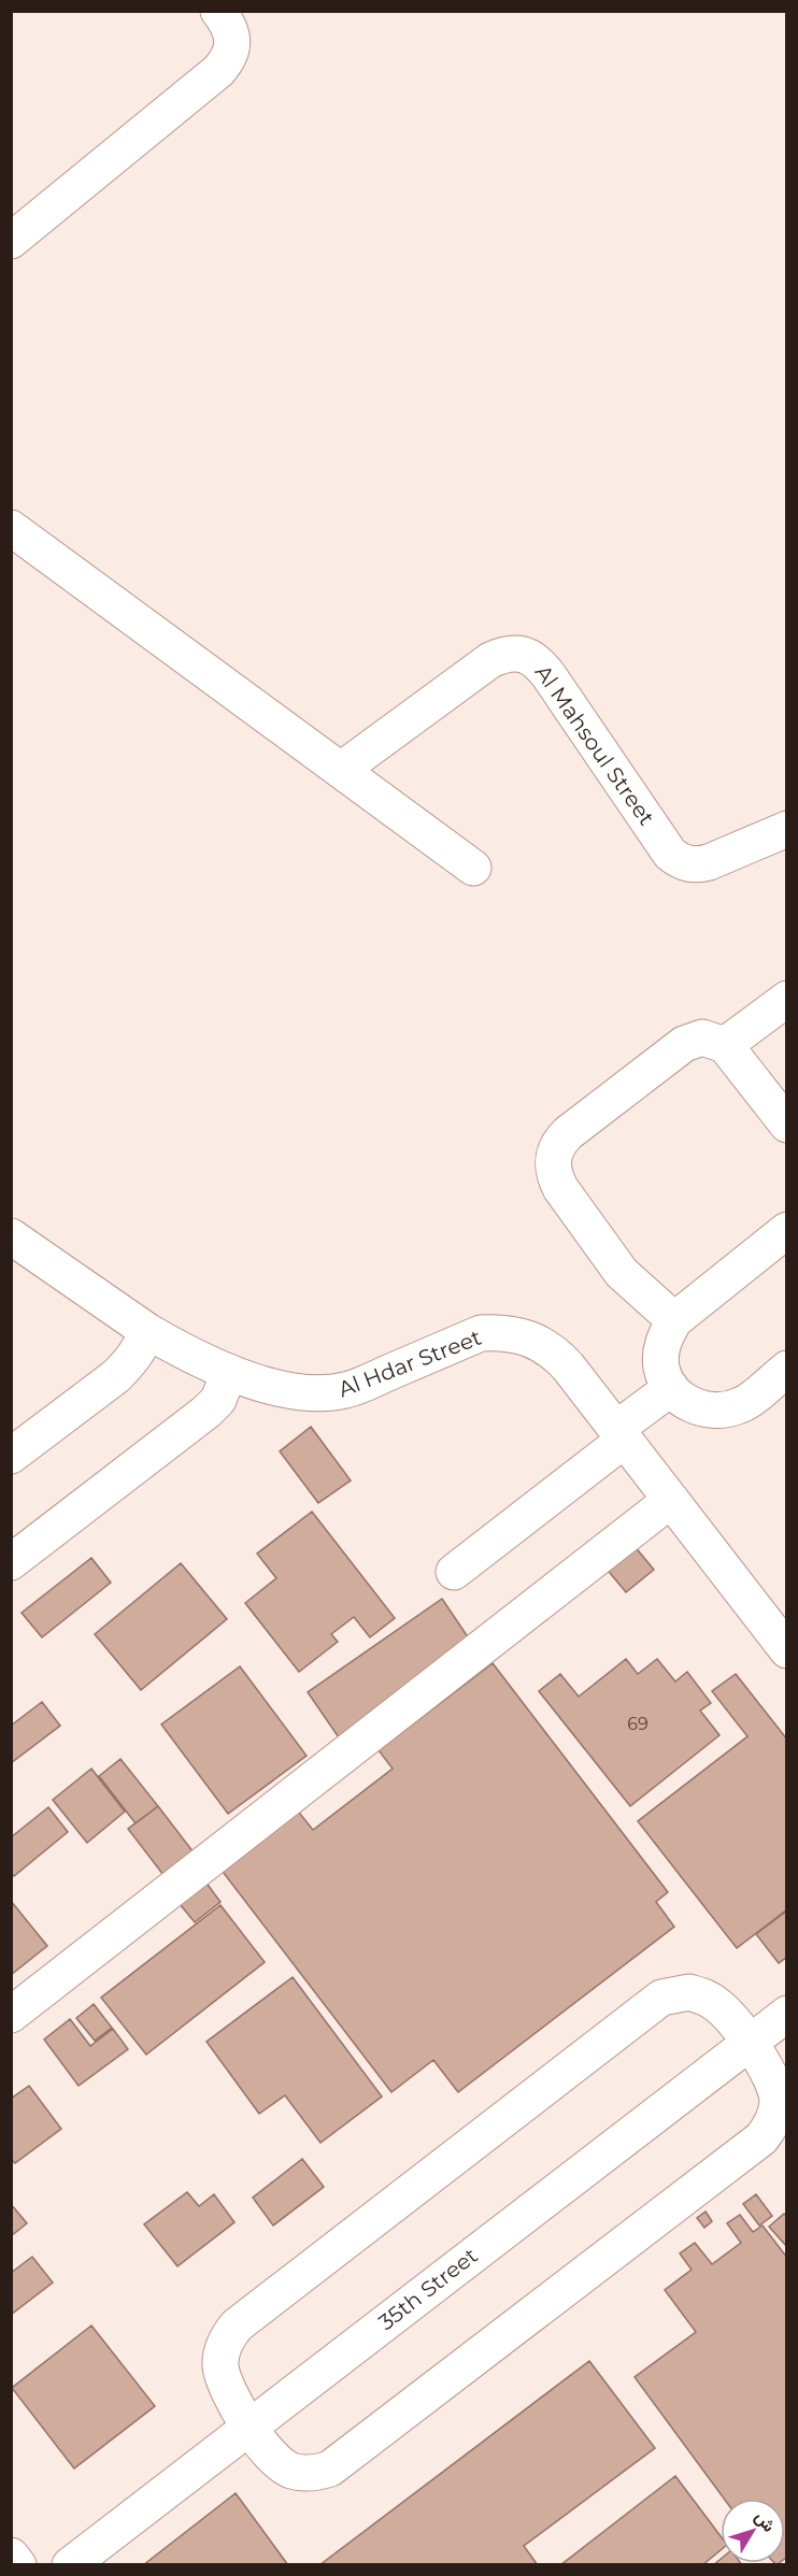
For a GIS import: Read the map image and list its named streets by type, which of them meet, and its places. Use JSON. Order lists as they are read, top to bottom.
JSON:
{
  "streets": {
    "street": ["Al Mahsoul Street", "Al Hdar Street", "35th Street"]
  },
  "house_numbers": ["69"],
  "north": "top right"
}
